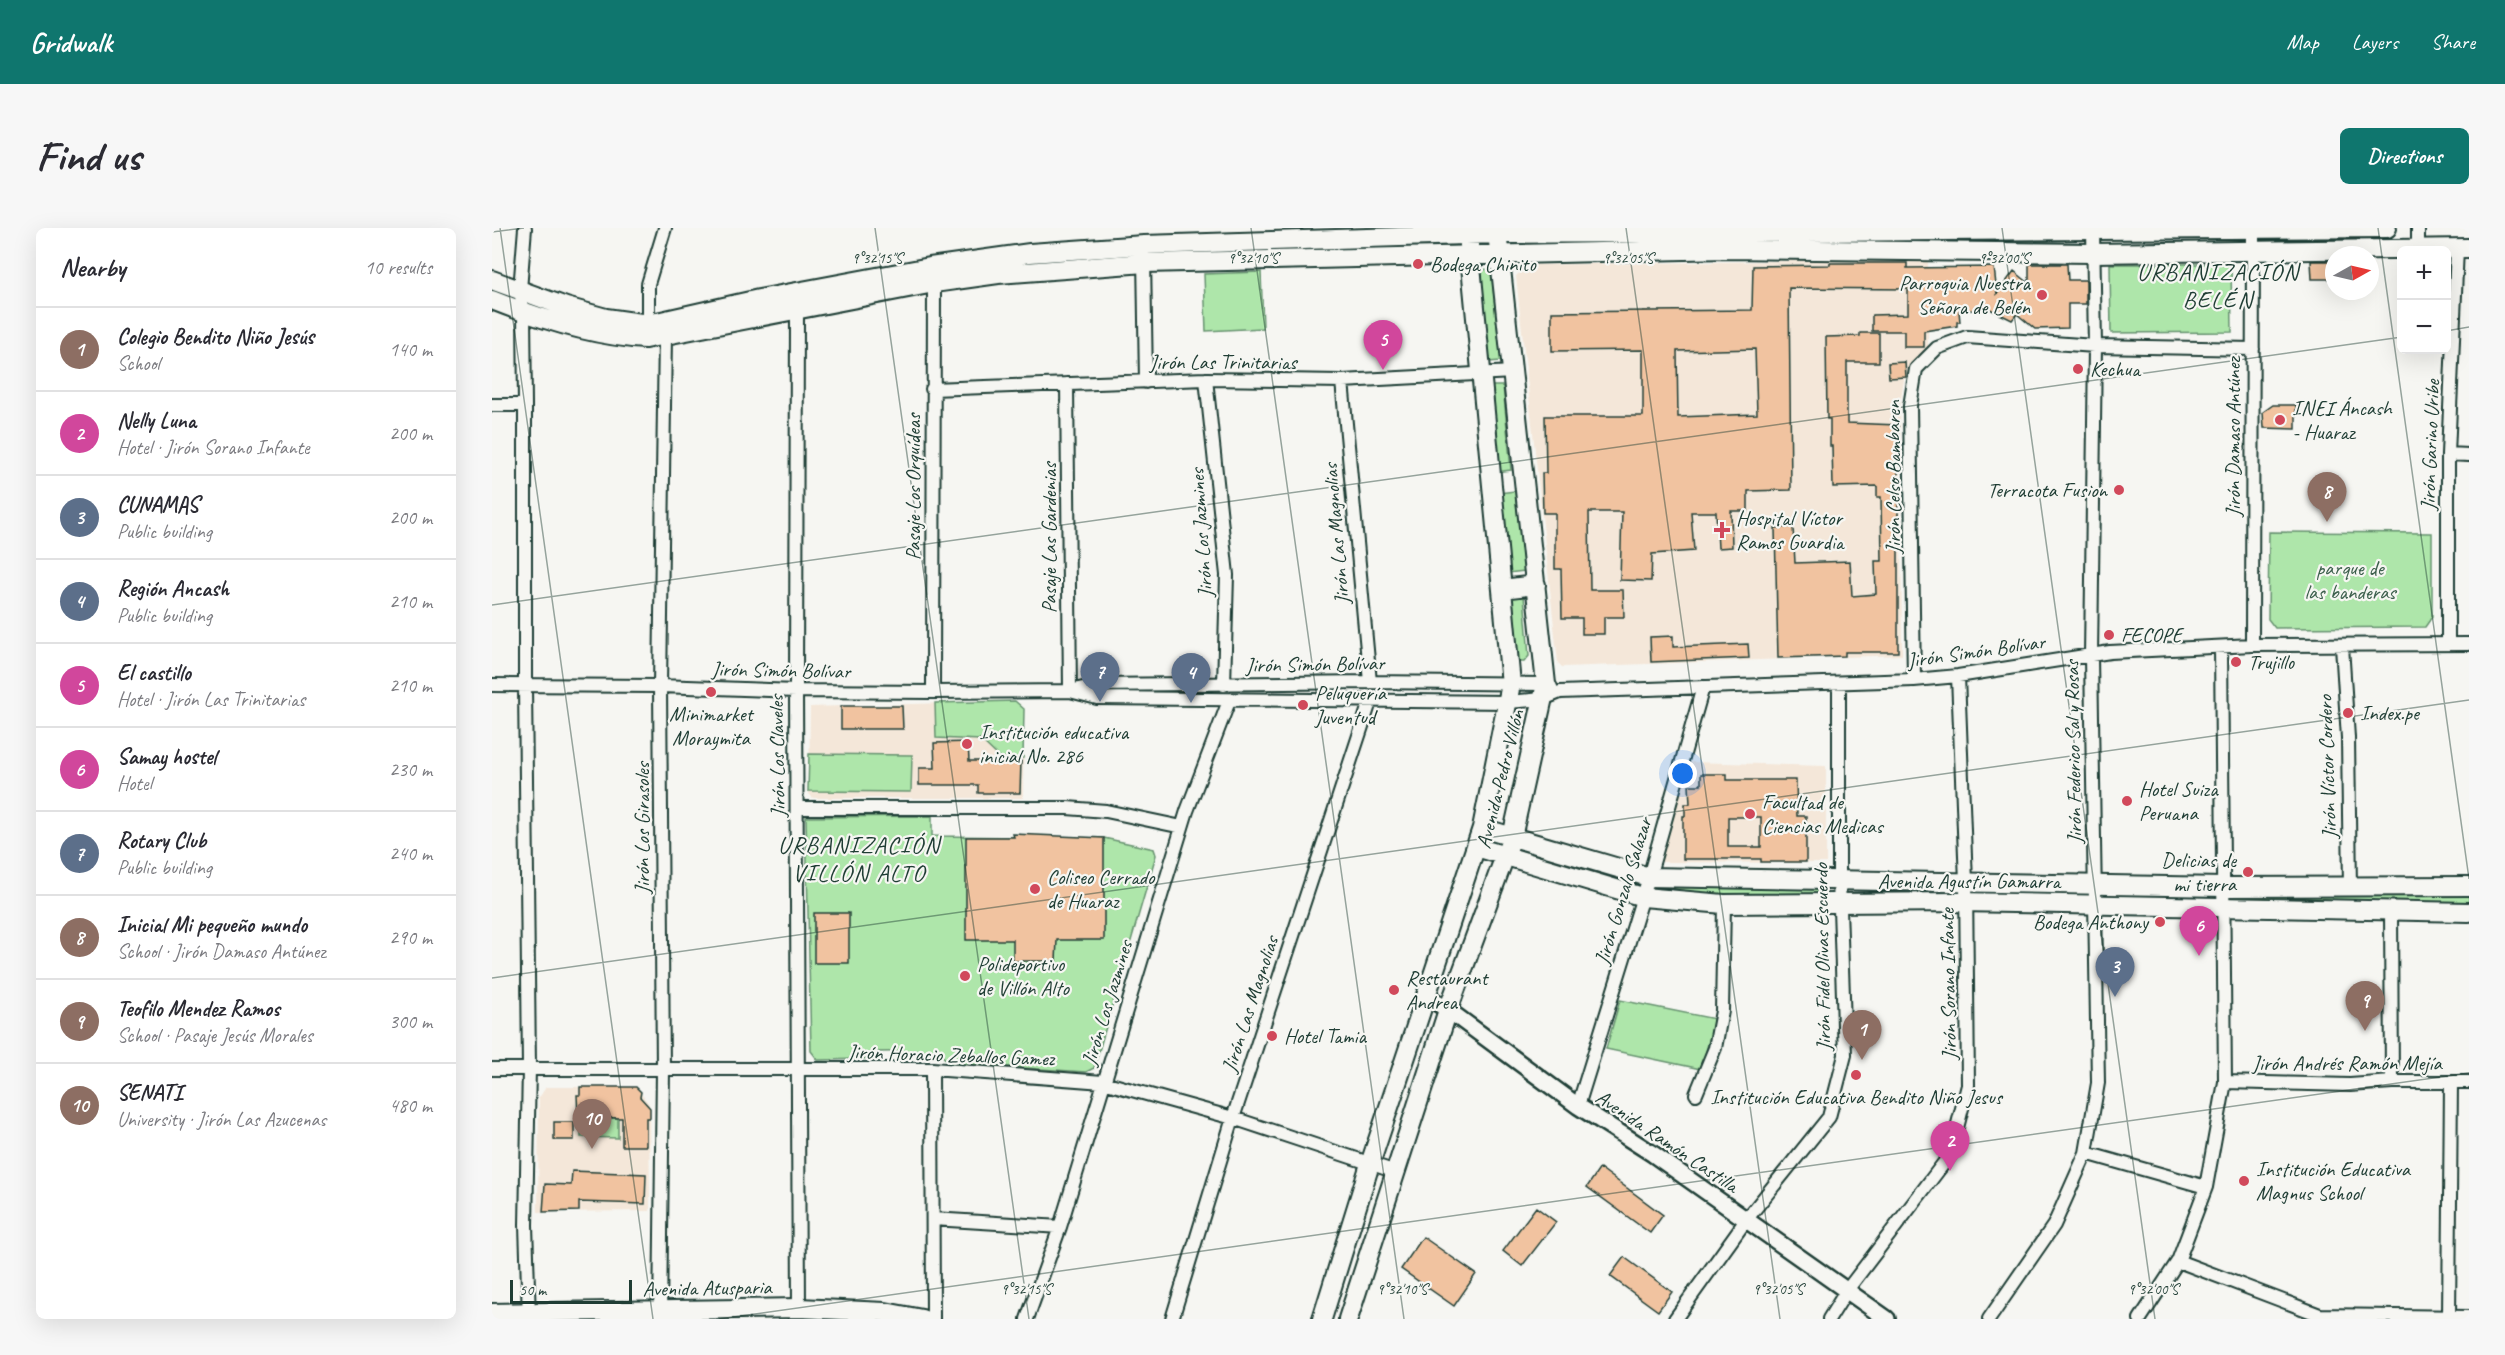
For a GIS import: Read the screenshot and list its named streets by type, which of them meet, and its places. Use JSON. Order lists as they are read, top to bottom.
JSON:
{
  "streets": {
    "main road": ["Avenida Pedro Villón", "Avenida Agustín Gamarra", "Avenida Atusparia"],
    "street": [
      "Jirón Las Trinitarias",
      "Jirón Damaso Antúnez",
      "Jirón Garino Uribe",
      "Jirón Celso Bambaren",
      "Pasaje Los Orquídeas",
      "Jirón Los Jazmines",
      "Jirón Las Magnolias",
      "Pasaje Las Gardenias",
      "Jirón Simón Bolívar",
      "Jirón Federico Sal y Rosas",
      "Jirón Los Claveles",
      "Jirón Víctor Cordero",
      "Jirón Los Girasoles",
      "Jirón Gonzalo Salazar",
      "Jirón Fidel Olivas Escuerdo",
      "Jirón Sorano Infante",
      "Jirón Horacio Zeballos Gamez",
      "Jirón Andrés Ramón Mejía",
      "Avenida Ramón Castilla"
    ]
  },
  "crossings": [
    ["Jirón Las Trinitarias", "Pasaje Los Orquídeas"],
    ["Jirón Las Trinitarias", "Jirón Los Jazmines"],
    ["Jirón Las Trinitarias", "Jirón Las Magnolias"],
    ["Jirón Las Trinitarias", "Pasaje Las Gardenias"],
    ["Jirón Las Trinitarias", "Avenida Pedro Villón"],
    ["Jirón Damaso Antúnez", "Jirón Celso Bambaren"],
    ["Jirón Damaso Antúnez", "Jirón Simón Bolívar"],
    ["Jirón Garino Uribe", "Jirón Simón Bolívar"],
    ["Jirón Celso Bambaren", "Jirón Simón Bolívar"],
    ["Jirón Celso Bambaren", "Jirón Federico Sal y Rosas"],
    ["Pasaje Los Orquídeas", "Jirón Simón Bolívar"],
    ["Jirón Los Jazmines", "Jirón Simón Bolívar"],
    ["Jirón Los Jazmines", "Jirón Horacio Zeballos Gamez"],
    ["Jirón Las Magnolias", "Jirón Simón Bolívar"],
    ["Jirón Las Magnolias", "Jirón Horacio Zeballos Gamez"],
    ["Pasaje Las Gardenias", "Jirón Simón Bolívar"],
    ["Jirón Simón Bolívar", "Jirón Federico Sal y Rosas"],
    ["Jirón Simón Bolívar", "Jirón Los Claveles"],
    ["Jirón Simón Bolívar", "Jirón Víctor Cordero"],
    ["Jirón Simón Bolívar", "Avenida Pedro Villón"],
    ["Jirón Simón Bolívar", "Jirón Los Girasoles"],
    ["Jirón Simón Bolívar", "Jirón Gonzalo Salazar"],
    ["Jirón Simón Bolívar", "Jirón Fidel Olivas Escuerdo"],
    ["Jirón Simón Bolívar", "Jirón Sorano Infante"],
    ["Jirón Federico Sal y Rosas", "Avenida Agustín Gamarra"],
    ["Jirón Los Claveles", "Jirón Horacio Zeballos Gamez"],
    ["Jirón Los Claveles", "Avenida Atusparia"],
    ["Jirón Víctor Cordero", "Avenida Agustín Gamarra"],
    ["Avenida Pedro Villón", "Avenida Agustín Gamarra"],
    ["Avenida Pedro Villón", "Jirón Horacio Zeballos Gamez"],
    ["Avenida Pedro Villón", "Avenida Ramón Castilla"],
    ["Jirón Los Girasoles", "Jirón Horacio Zeballos Gamez"],
    ["Jirón Los Girasoles", "Avenida Atusparia"],
    ["Avenida Agustín Gamarra", "Jirón Gonzalo Salazar"],
    ["Avenida Agustín Gamarra", "Jirón Fidel Olivas Escuerdo"],
    ["Avenida Agustín Gamarra", "Jirón Sorano Infante"],
    ["Jirón Gonzalo Salazar", "Avenida Ramón Castilla"],
    ["Jirón Fidel Olivas Escuerdo", "Avenida Ramón Castilla"],
    ["Jirón Sorano Infante", "Avenida Ramón Castilla"]
  ],
  "districts": ["URBANIZACIÓN BELÉN", "URBANIZACIÓN VILLÓN ALTO"],
  "parks": ["parque de las banderas"],
  "places": {
    "other": [
      "Bodega Chinito",
      "Parroquia Nuestra Señora de Belén",
      "Kechua",
      "INEI Áncash - Huaraz",
      "Terracota Fusion",
      "FECOPE",
      "Trujillo",
      "Minimarket Moraymita",
      "Peluquería Juventud",
      "Index.pe",
      "Institución educativa inicial No. 286",
      "Hotel Suiza Peruana",
      "Facultad de Ciencias Medicas",
      "Delicias de mi tierra",
      "Coliseo Cerrado de Huaraz",
      "Bodega Anthony",
      "Polideportivo de Villón Alto",
      "Restaurant Andrea",
      "Hotel Tamia",
      "Institución Educativa Bendito Niño Jesus",
      "Institución Educativa Magnus School"
    ],
    "health": ["Hospital Víctor Ramos Guardia"]
  },
  "scale_bar": "50 m",
  "north": "right",
  "page": {
    "header": "Gridwalk",
    "nav": ["Map", "Layers", "Share"],
    "buttons": "Directions",
    "title": "Find us",
    "heading": ["Nearby", "10 results"],
    "map_buttons": ["+", "−"],
    "list": [
      {
        "mark": "1",
        "name": "Colegio Bendito Niño Jesús",
        "note": "School",
        "value": "140 m"
      },
      {
        "mark": "2",
        "name": "Nelly Luna",
        "note": "Hotel · Jirón Sorano Infante",
        "value": "200 m"
      },
      {
        "mark": "3",
        "name": "CUNAMAS",
        "note": "Public building",
        "value": "200 m"
      },
      {
        "mark": "4",
        "name": "Región Ancash",
        "note": "Public building",
        "value": "210 m"
      },
      {
        "mark": "5",
        "name": "El castillo",
        "note": "Hotel · Jirón Las Trinitarias",
        "value": "210 m"
      },
      {
        "mark": "6",
        "name": "Samay hostel",
        "note": "Hotel",
        "value": "230 m"
      },
      {
        "mark": "7",
        "name": "Rotary Club",
        "note": "Public building",
        "value": "240 m"
      },
      {
        "mark": "8",
        "name": "Inicial Mi pequeño mundo",
        "note": "School · Jirón Damaso Antúnez",
        "value": "290 m"
      },
      {
        "mark": "9",
        "name": "Teofilo Mendez Ramos",
        "note": "School · Pasaje Jesús Morales",
        "value": "300 m"
      },
      {
        "mark": "10",
        "name": "SENATI",
        "note": "University · Jirón Las Azucenas",
        "value": "480 m"
      }
    ],
    "pins": [
      "5",
      "8",
      "7",
      "4",
      "6",
      "3",
      "9",
      "1",
      "10",
      "2"
    ],
    "scale": "50 m"
  },
  "coordinates": [
    "9°32'15\"S",
    "9°32'10\"S",
    "9°32'05\"S",
    "9°32'00\"S"
  ]
}
